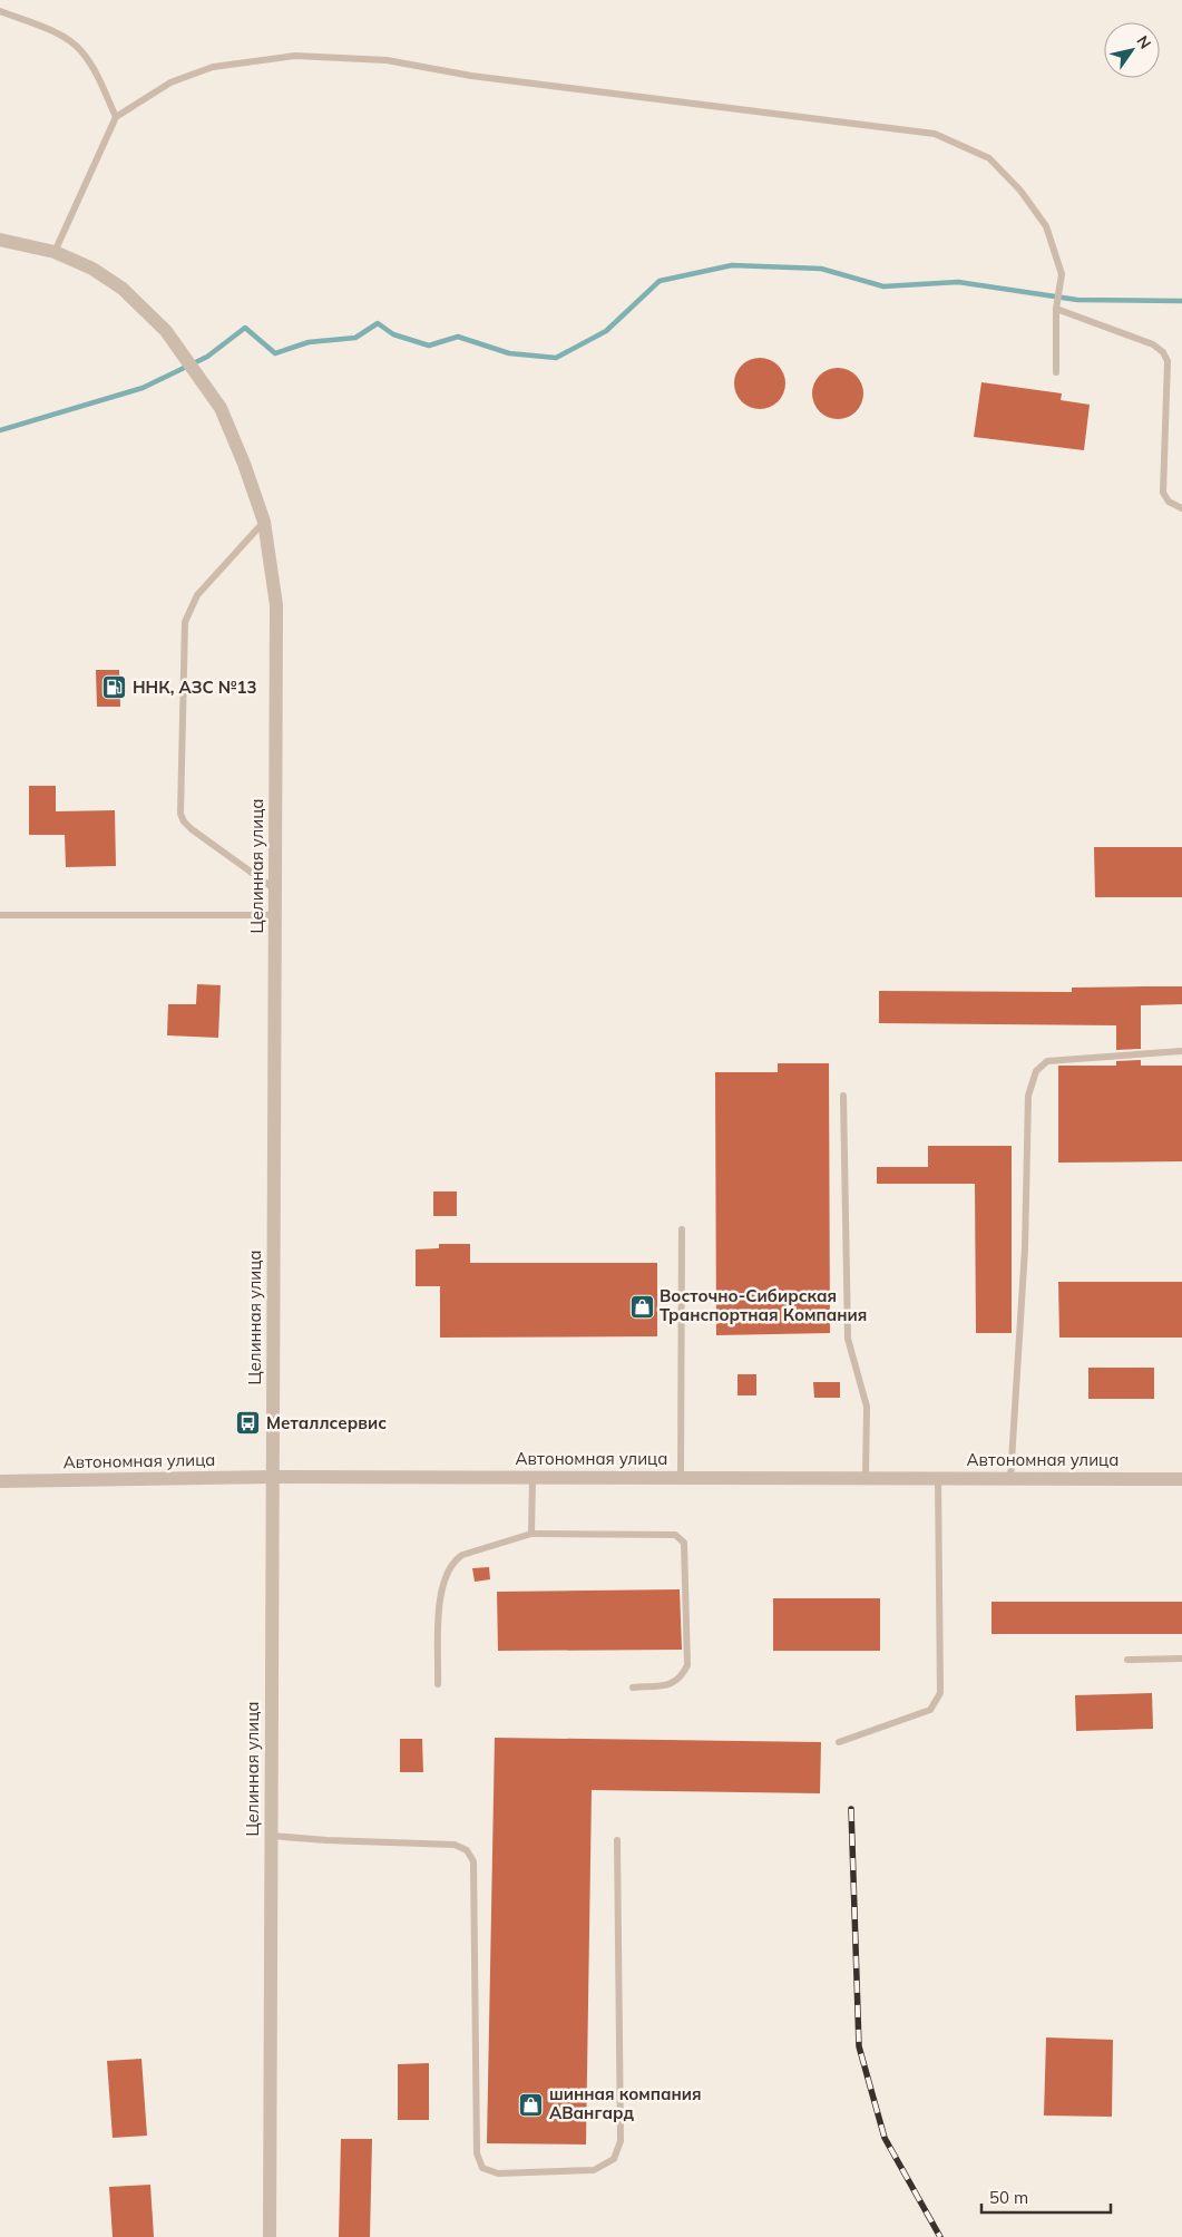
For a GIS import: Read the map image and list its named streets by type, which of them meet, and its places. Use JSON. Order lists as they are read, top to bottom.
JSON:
{
  "streets": {
    "street": ["Целинная улица", "Автономная улица"]
  },
  "crossings": [
    ["Целинная улица", "Автономная улица"]
  ],
  "places": {
    "fuel station": ["ННК, АЗС №13"],
    "shop": ["Восточно-Сибирская Транспортная Компания", "шинная компания АВангард"],
    "bus stop": ["Металлсервис"]
  },
  "scale_bar": "50 m",
  "north": "top right"
}
